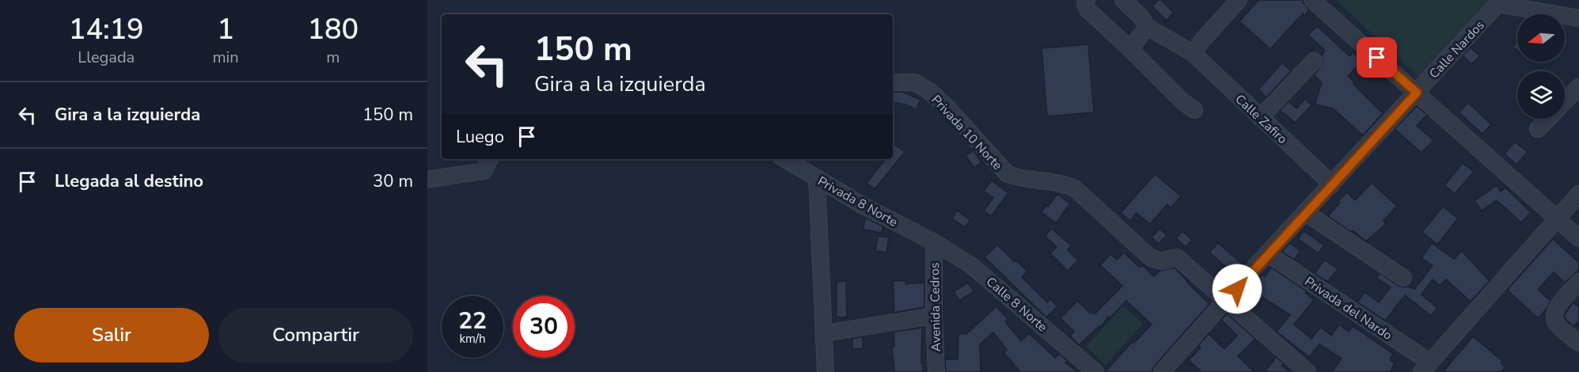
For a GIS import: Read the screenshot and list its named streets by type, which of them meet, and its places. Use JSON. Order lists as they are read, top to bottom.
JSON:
{
  "streets": {
    "street": [
      "Calle Nardos",
      "Calle Zafiro",
      "Privada 10 Norte",
      "Privada 8 Norte",
      "Calle 8 Norte",
      "Avenida Cedros",
      "Privada del Nardo"
    ]
  },
  "crossings": [
    ["Calle Nardos", "Calle Zafiro"],
    ["Calle Nardos", "Privada 10 Norte"],
    ["Calle Nardos", "Privada del Nardo"],
    ["Privada 8 Norte", "Calle 8 Norte"],
    ["Privada 8 Norte", "Avenida Cedros"],
    ["Calle 8 Norte", "Avenida Cedros"]
  ],
  "north": "left",
  "page": {
    "eta": [
      "14:19",
      "Llegada",
      "1",
      "min",
      "180",
      "m"
    ],
    "turn": ["150 m", "Gira a la izquierda"],
    "list": [
      {
        "name": "Gira a la izquierda",
        "value": "150 m"
      },
      {
        "name": "Llegada al destino",
        "value": "30 m"
      }
    ],
    "then": "Luego",
    "speed": "22 km/h",
    "limit": "30",
    "buttons": ["Salir", "Compartir"]
  }
}
